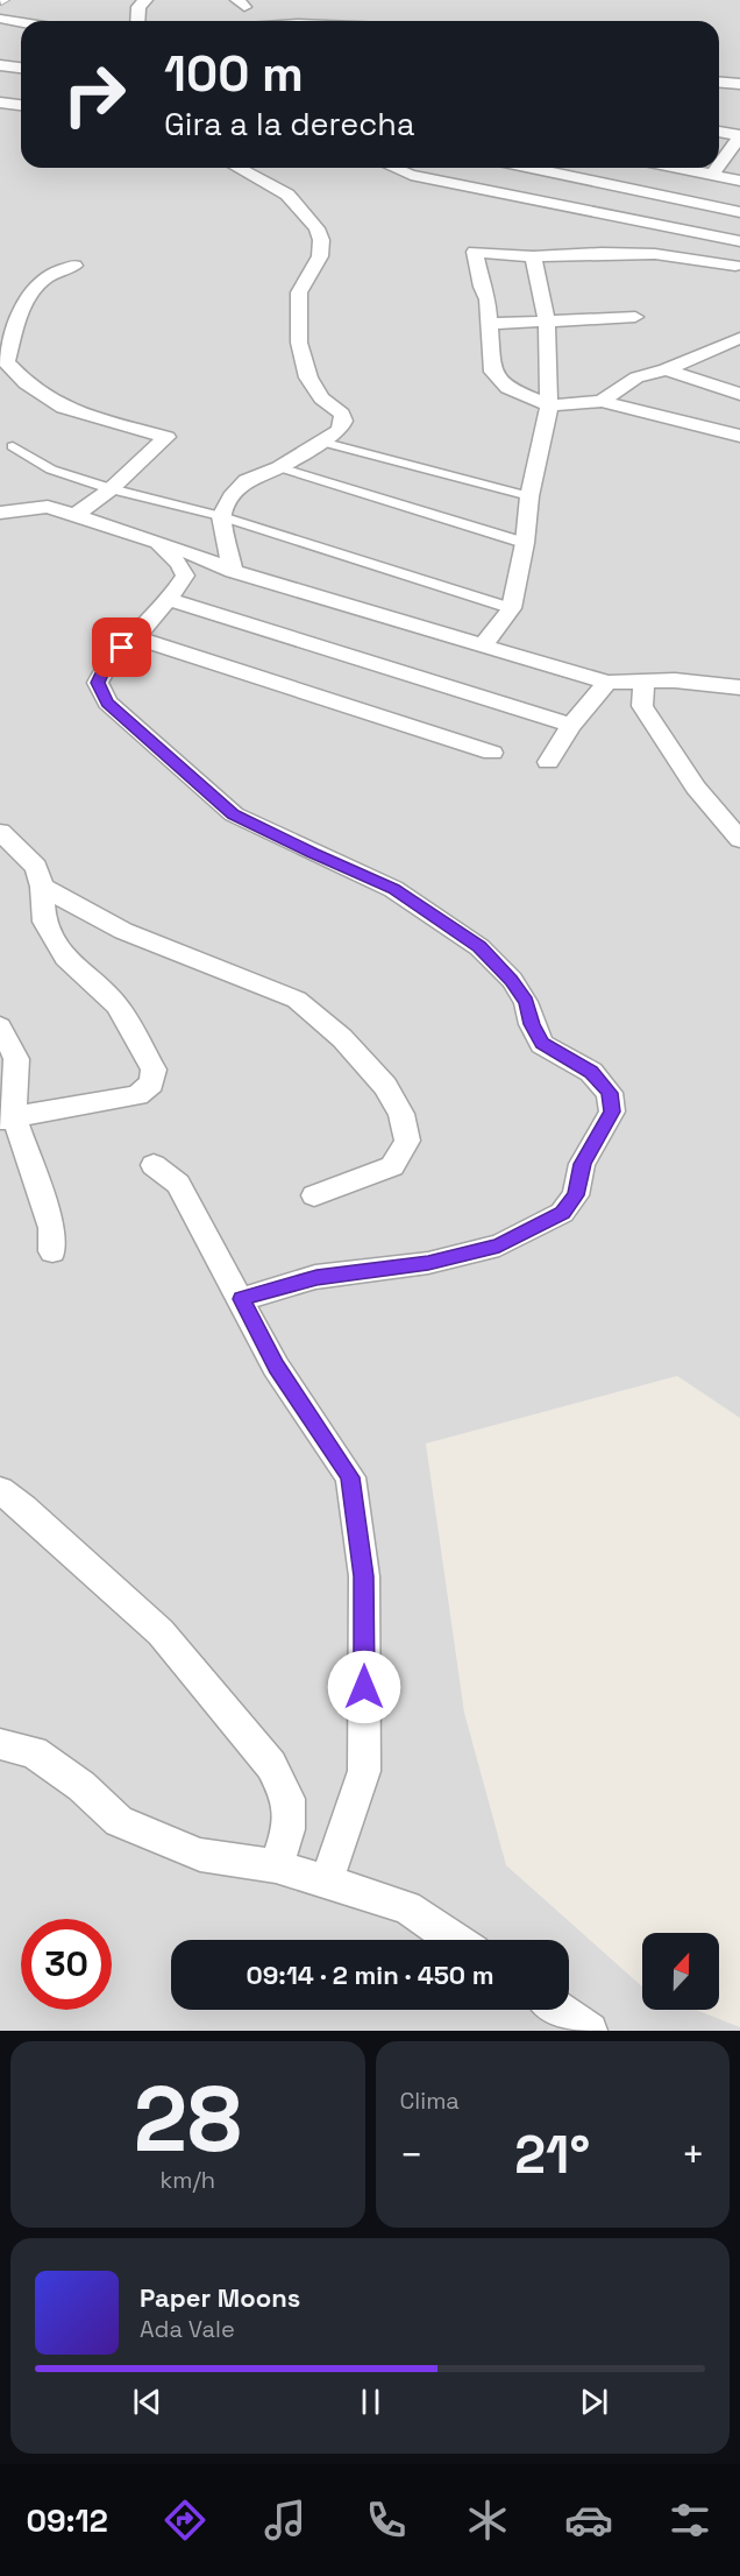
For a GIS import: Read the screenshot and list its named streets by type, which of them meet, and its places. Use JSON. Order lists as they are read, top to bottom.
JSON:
{
  "north": "top",
  "page": {
    "turn": ["100 m", "Gira a la derecha"],
    "limit": "30",
    "trip": "09:14 · 2 min · 450 m",
    "tile": [
      ["28", "km/h"],
      "Clima"
    ],
    "heat": ["−", "21°", "+"],
    "song": ["Paper Moons", "Ada Vale"],
    "tabs": "09:12"
  }
}
